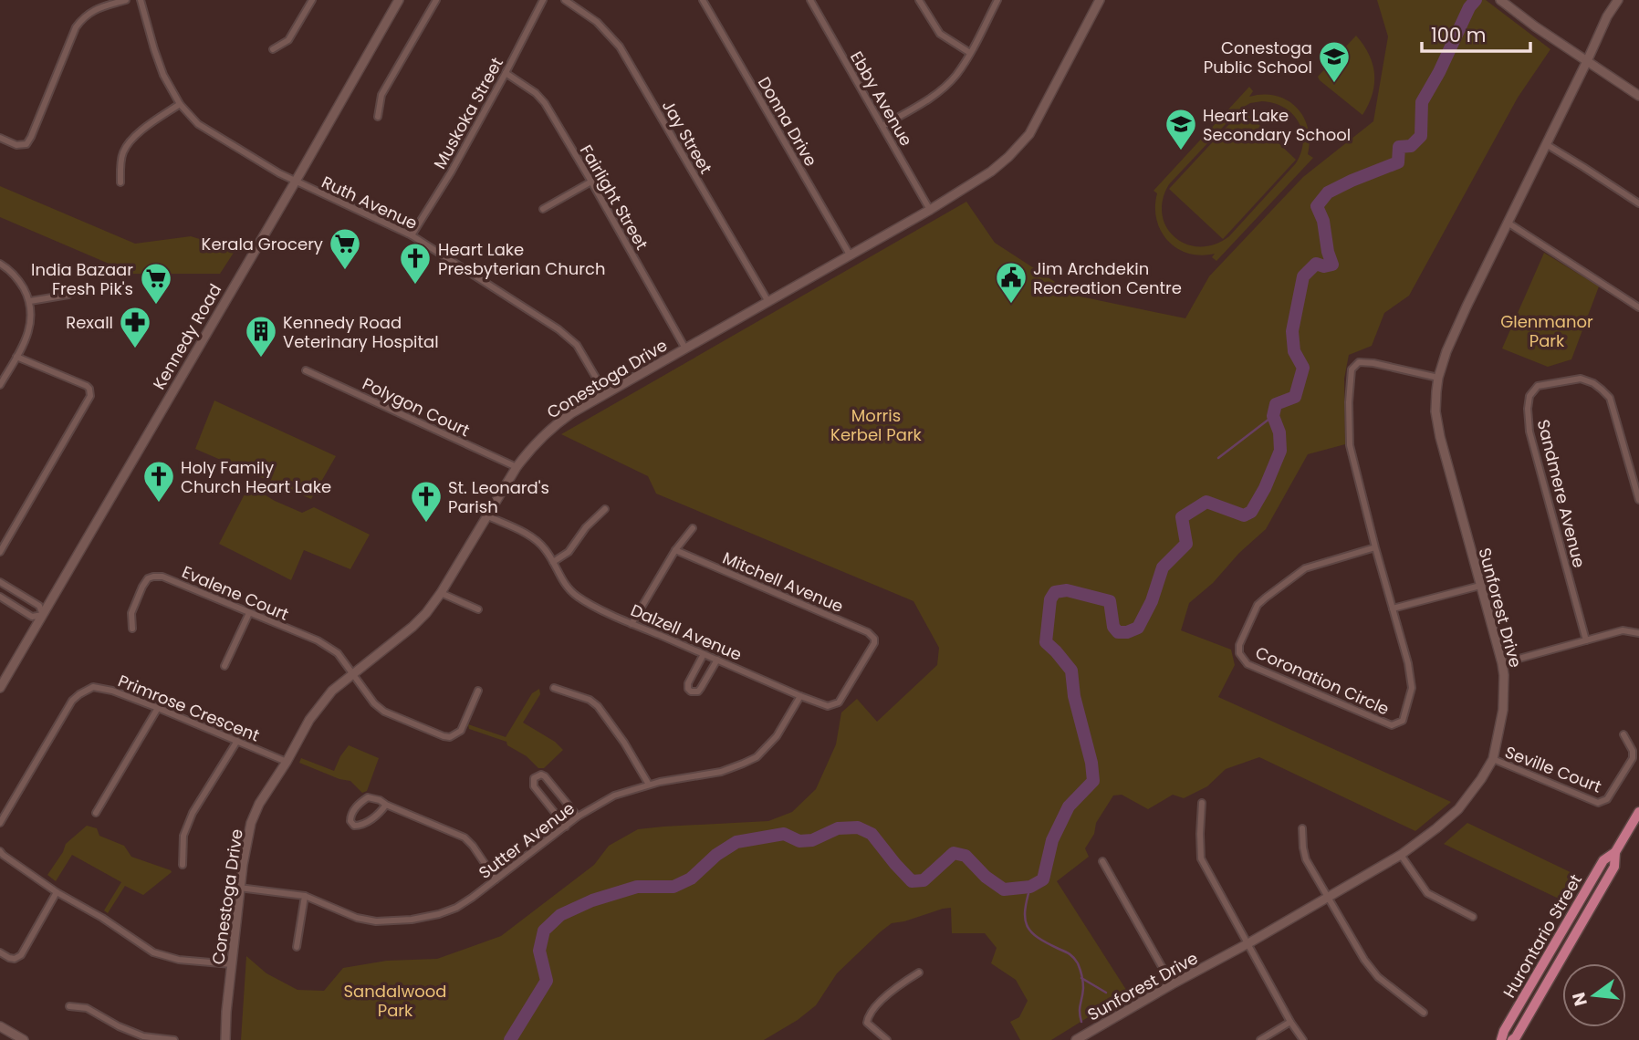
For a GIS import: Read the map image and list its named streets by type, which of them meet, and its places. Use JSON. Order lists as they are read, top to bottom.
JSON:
{
  "streets": {
    "main road": ["Hurontario Street"],
    "street": [
      "Ebby Avenue",
      "Muskoka Street",
      "Donna Drive",
      "Jay Street",
      "Fairlight Street",
      "Ruth Avenue",
      "Kennedy Road",
      "Conestoga Drive",
      "Polygon Court",
      "Sandmere Avenue",
      "Mitchell Avenue",
      "Evalene Court",
      "Sunforest Drive",
      "Dalzell Avenue",
      "Coronation Circle",
      "Primrose Crescent",
      "Seville Court",
      "Sutter Avenue"
    ]
  },
  "crossings": [
    ["Ebby Avenue", "Conestoga Drive"],
    ["Muskoka Street", "Fairlight Street"],
    ["Muskoka Street", "Ruth Avenue"],
    ["Donna Drive", "Conestoga Drive"],
    ["Jay Street", "Conestoga Drive"],
    ["Fairlight Street", "Conestoga Drive"],
    ["Ruth Avenue", "Kennedy Road"],
    ["Ruth Avenue", "Conestoga Drive"],
    ["Conestoga Drive", "Polygon Court"],
    ["Conestoga Drive", "Evalene Court"],
    ["Conestoga Drive", "Dalzell Avenue"],
    ["Conestoga Drive", "Primrose Crescent"],
    ["Conestoga Drive", "Sutter Avenue"],
    ["Mitchell Avenue", "Dalzell Avenue"],
    ["Sunforest Drive", "Coronation Circle"],
    ["Sunforest Drive", "Seville Court"],
    ["Dalzell Avenue", "Sutter Avenue"]
  ],
  "parks": ["Glenmanor Park", "Morris Kerbel Park", "Sandalwood Park"],
  "places": {
    "school or university": ["Conestoga Public School", "Heart Lake Secondary School"],
    "supermarket": ["Kerala Grocery", "India Bazaar Fresh Pik's"],
    "church": ["Heart Lake Presbyterian Church", "Holy Family Church Heart Lake", "St. Leonard's Parish"],
    "public building": ["Jim Archdekin Recreation Centre"],
    "pharmacy": ["Rexall"],
    "building": ["Kennedy Road Veterinary Hospital"]
  },
  "scale_bar": "100 m",
  "north": "left"
}
